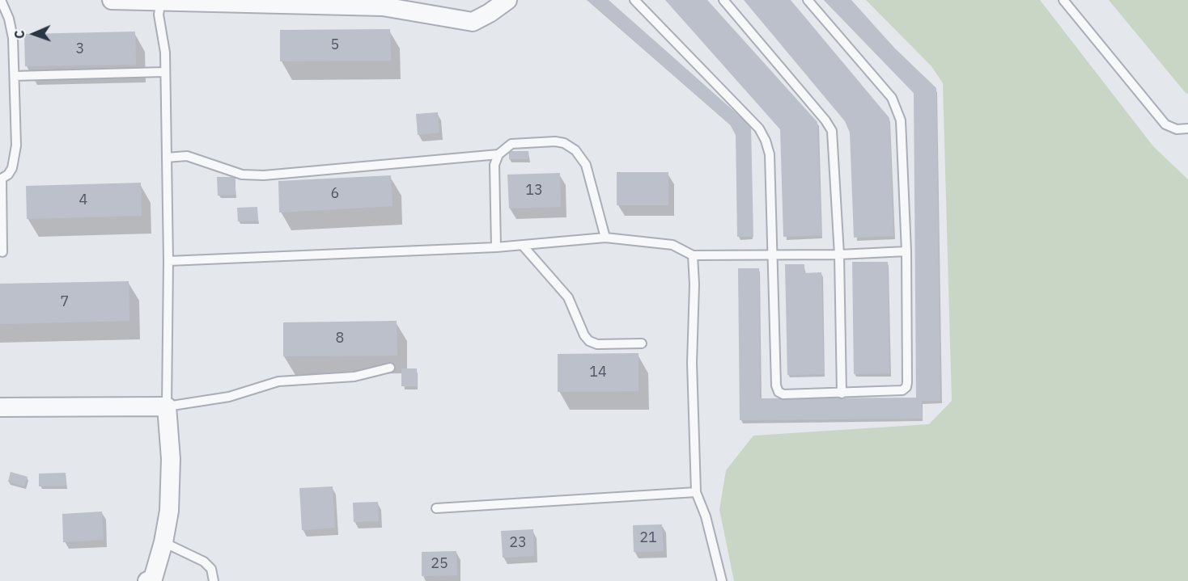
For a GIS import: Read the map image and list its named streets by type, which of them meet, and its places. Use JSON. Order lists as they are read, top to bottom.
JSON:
{
  "house_numbers": [
    "5",
    "3",
    "13",
    "6",
    "4",
    "7",
    "8",
    "14",
    "21",
    "23",
    "25"
  ],
  "north": "left"
}
